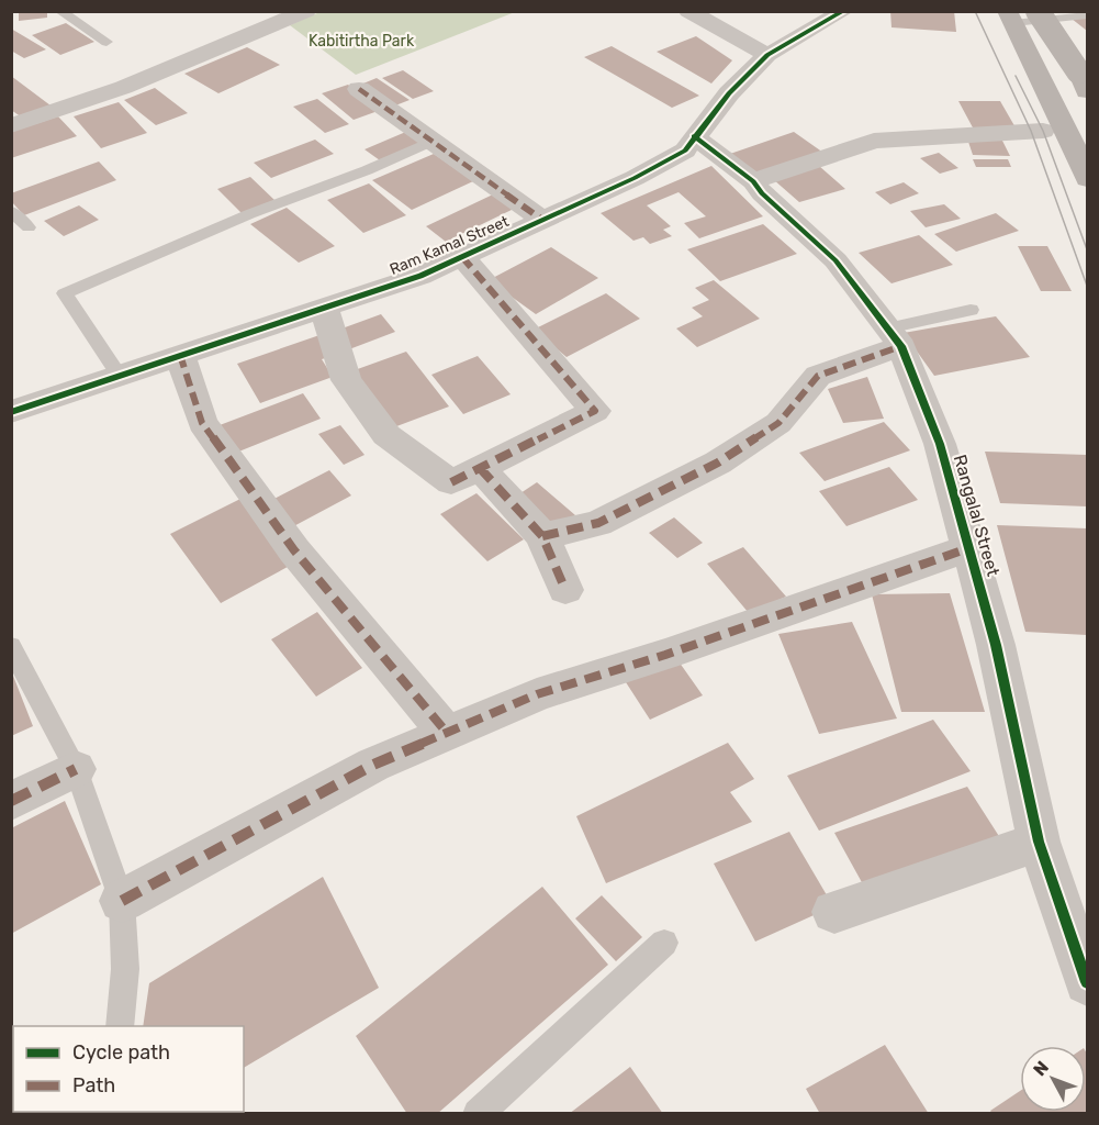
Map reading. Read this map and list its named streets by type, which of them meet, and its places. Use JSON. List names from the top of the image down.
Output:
{
  "streets": {
    "street": ["Ram Kamal Street", "Rangalal Street"]
  },
  "crossings": [
    ["Ram Kamal Street", "Rangalal Street"]
  ],
  "parks": ["Kabitirtha Park"],
  "legend": ["Cycle path", "Path"],
  "north": "top left"
}
